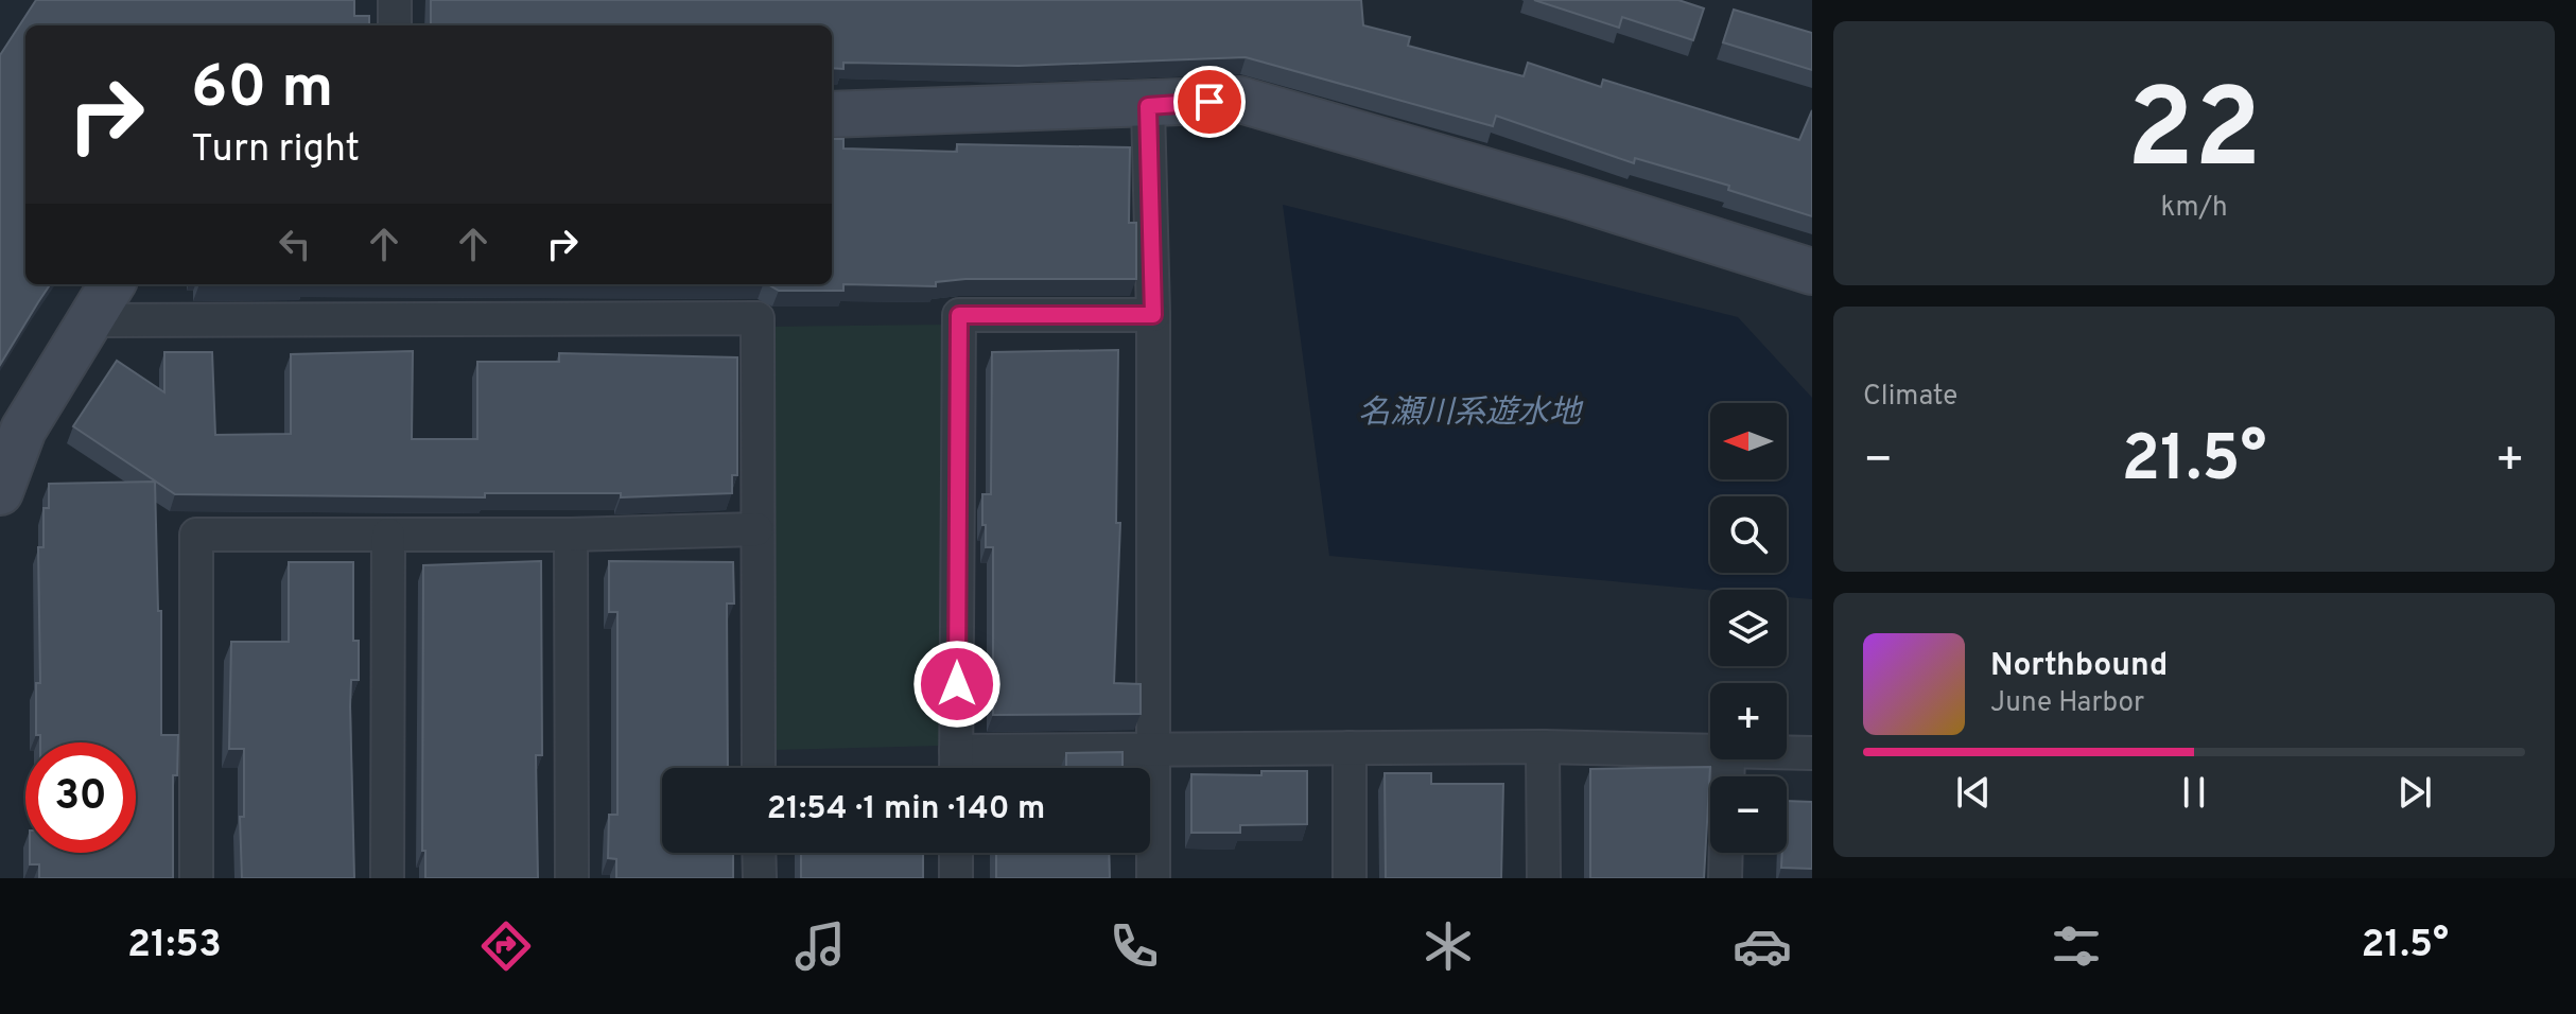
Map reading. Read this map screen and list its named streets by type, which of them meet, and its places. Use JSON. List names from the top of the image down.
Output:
{
  "water": ["名瀬川系遊水地"],
  "north": "left",
  "page": {
    "tile": [
      ["22", "km/h"],
      "Climate"
    ],
    "turn": ["60 m", "Turn right"],
    "map_buttons": ["+", "−"],
    "heat": ["−", "21.5°", "+"],
    "song": ["Northbound", "June Harbor"],
    "limit": "30",
    "trip": "21:54 · 1 min · 140 m",
    "tabs": ["21:53", "21.5°"]
  }
}
